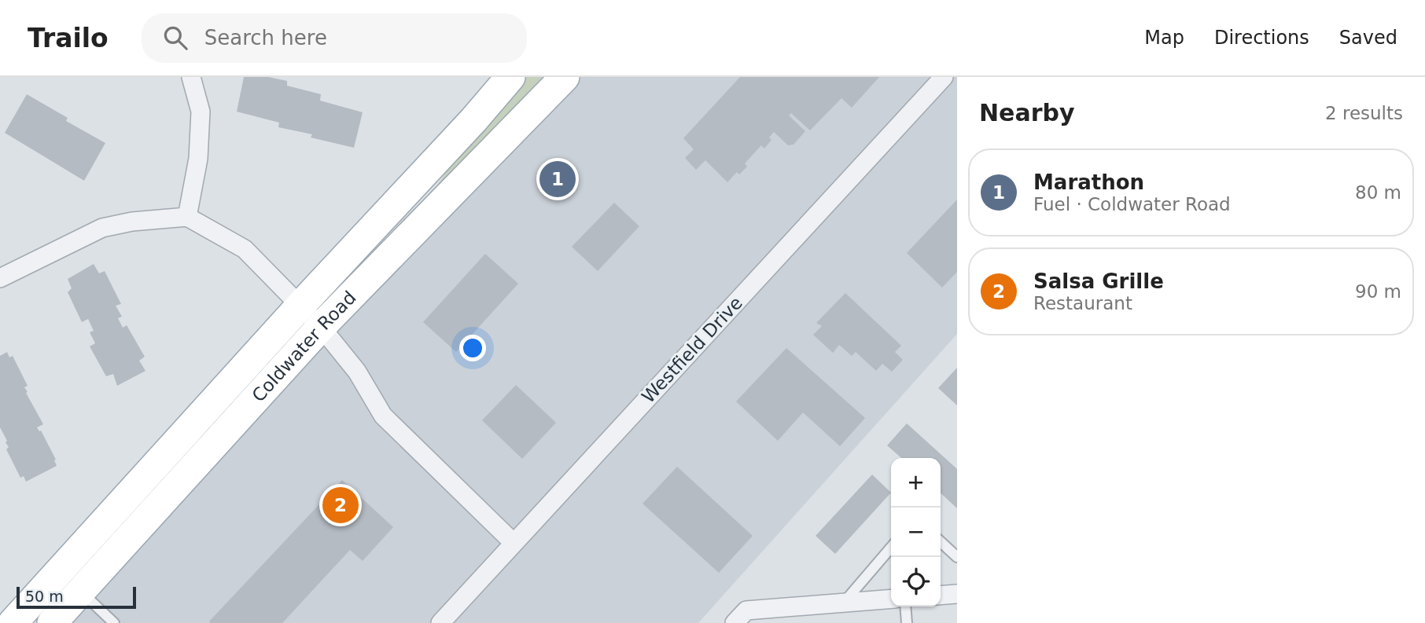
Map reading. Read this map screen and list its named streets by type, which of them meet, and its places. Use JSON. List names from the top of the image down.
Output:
{
  "streets": {
    "main road": ["Coldwater Road"],
    "street": ["Westfield Drive"]
  },
  "scale_bar": "50 m",
  "page": {
    "header": "Trailo",
    "search": "Search here",
    "nav": ["Map", "Directions", "Saved"],
    "heading": ["Nearby", "2 results"],
    "list": [
      {
        "mark": "1",
        "name": "Marathon",
        "note": "Fuel · Coldwater Road",
        "value": "80 m"
      },
      {
        "mark": "2",
        "name": "Salsa Grille",
        "note": "Restaurant",
        "value": "90 m"
      }
    ],
    "pins": ["1", "2"],
    "map_buttons": ["+", "−"],
    "scale": "50 m"
  }
}
